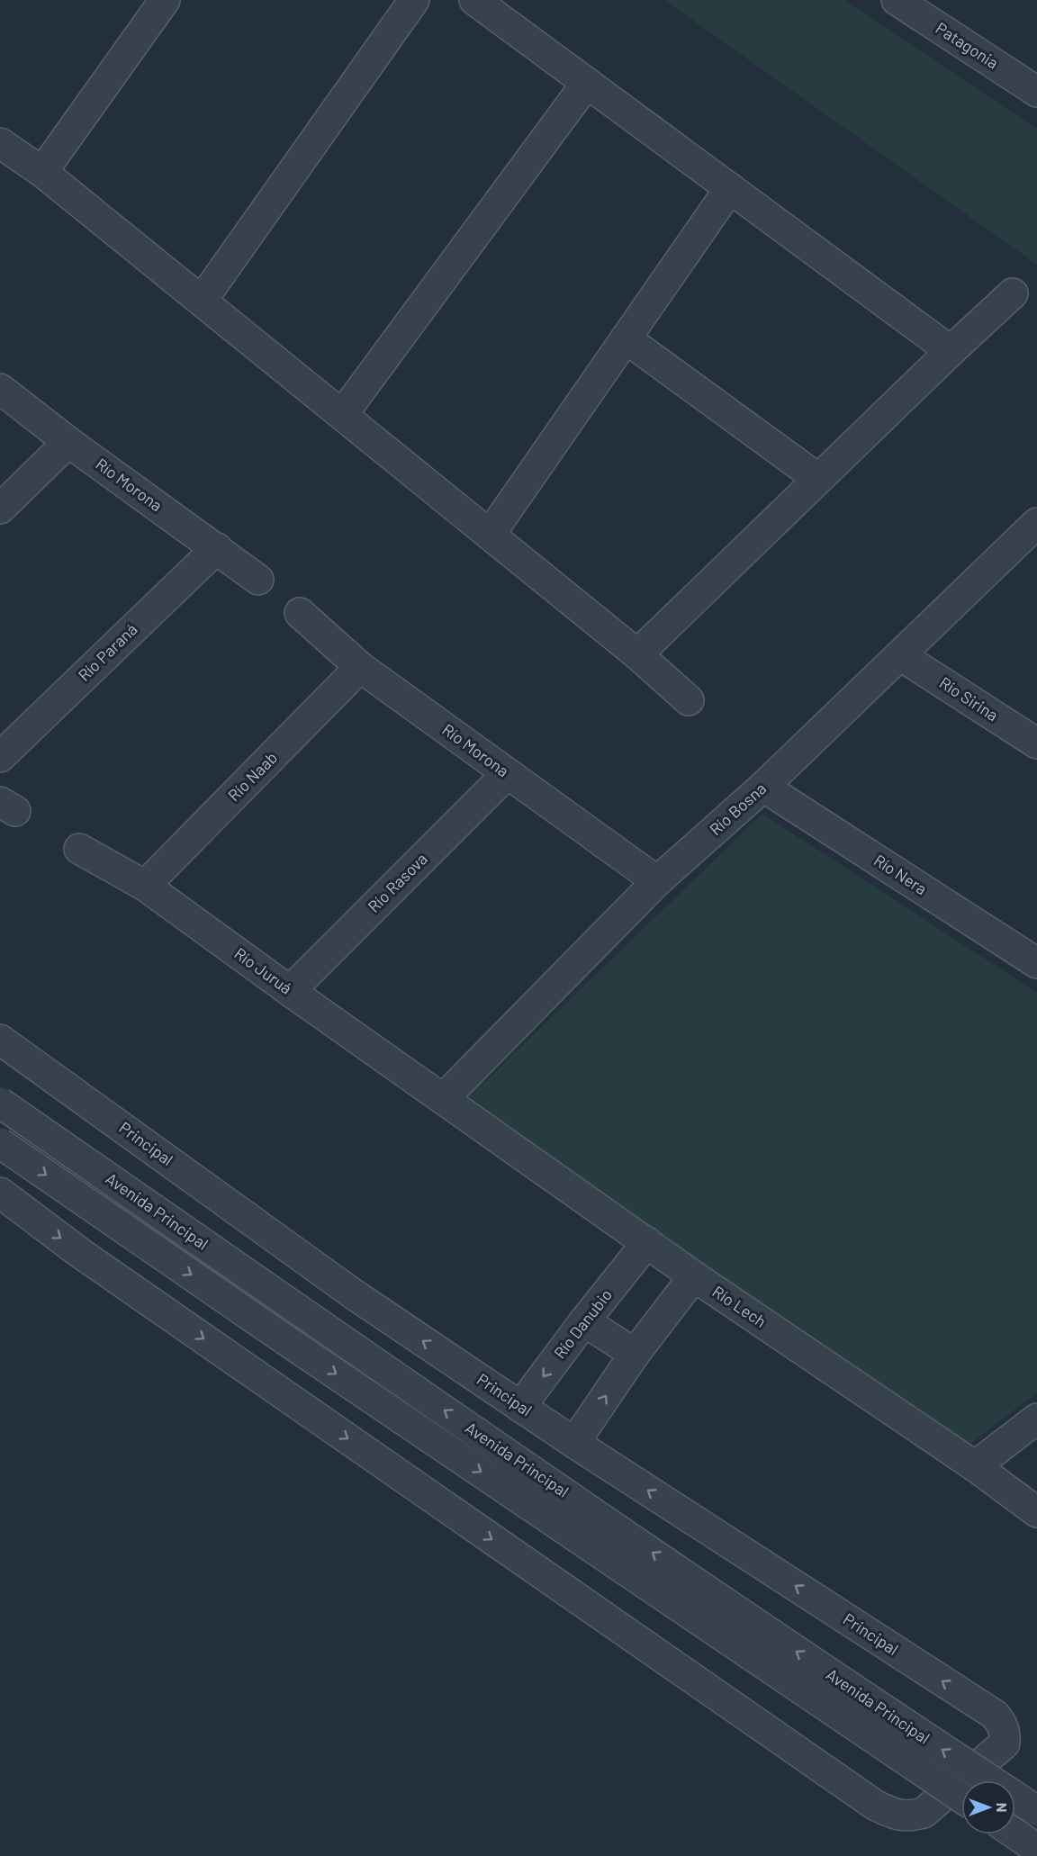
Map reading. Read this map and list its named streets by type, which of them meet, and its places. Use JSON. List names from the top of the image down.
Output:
{
  "streets": {
    "street": [
      "Patagonia",
      "Río Morona",
      "Río Paraná",
      "Río Sirina",
      "Río Naab",
      "Río Bosna",
      "Río Nera",
      "Río Rasova",
      "Río Juruá",
      "Principal",
      "Avenida Principal",
      "Río Lech",
      "Río Danubio"
    ]
  },
  "crossings": [
    ["Río Morona", "Río Paraná"],
    ["Río Morona", "Río Naab"],
    ["Río Morona", "Río Bosna"],
    ["Río Morona", "Río Rasova"],
    ["Río Sirina", "Río Bosna"],
    ["Río Naab", "Río Juruá"],
    ["Río Bosna", "Río Nera"],
    ["Río Bosna", "Río Juruá"],
    ["Río Bosna", "Río Lech"],
    ["Río Rasova", "Río Juruá"],
    ["Río Juruá", "Río Lech"],
    ["Principal", "Río Danubio"],
    ["Río Lech", "Río Danubio"]
  ],
  "north": "right"
}
